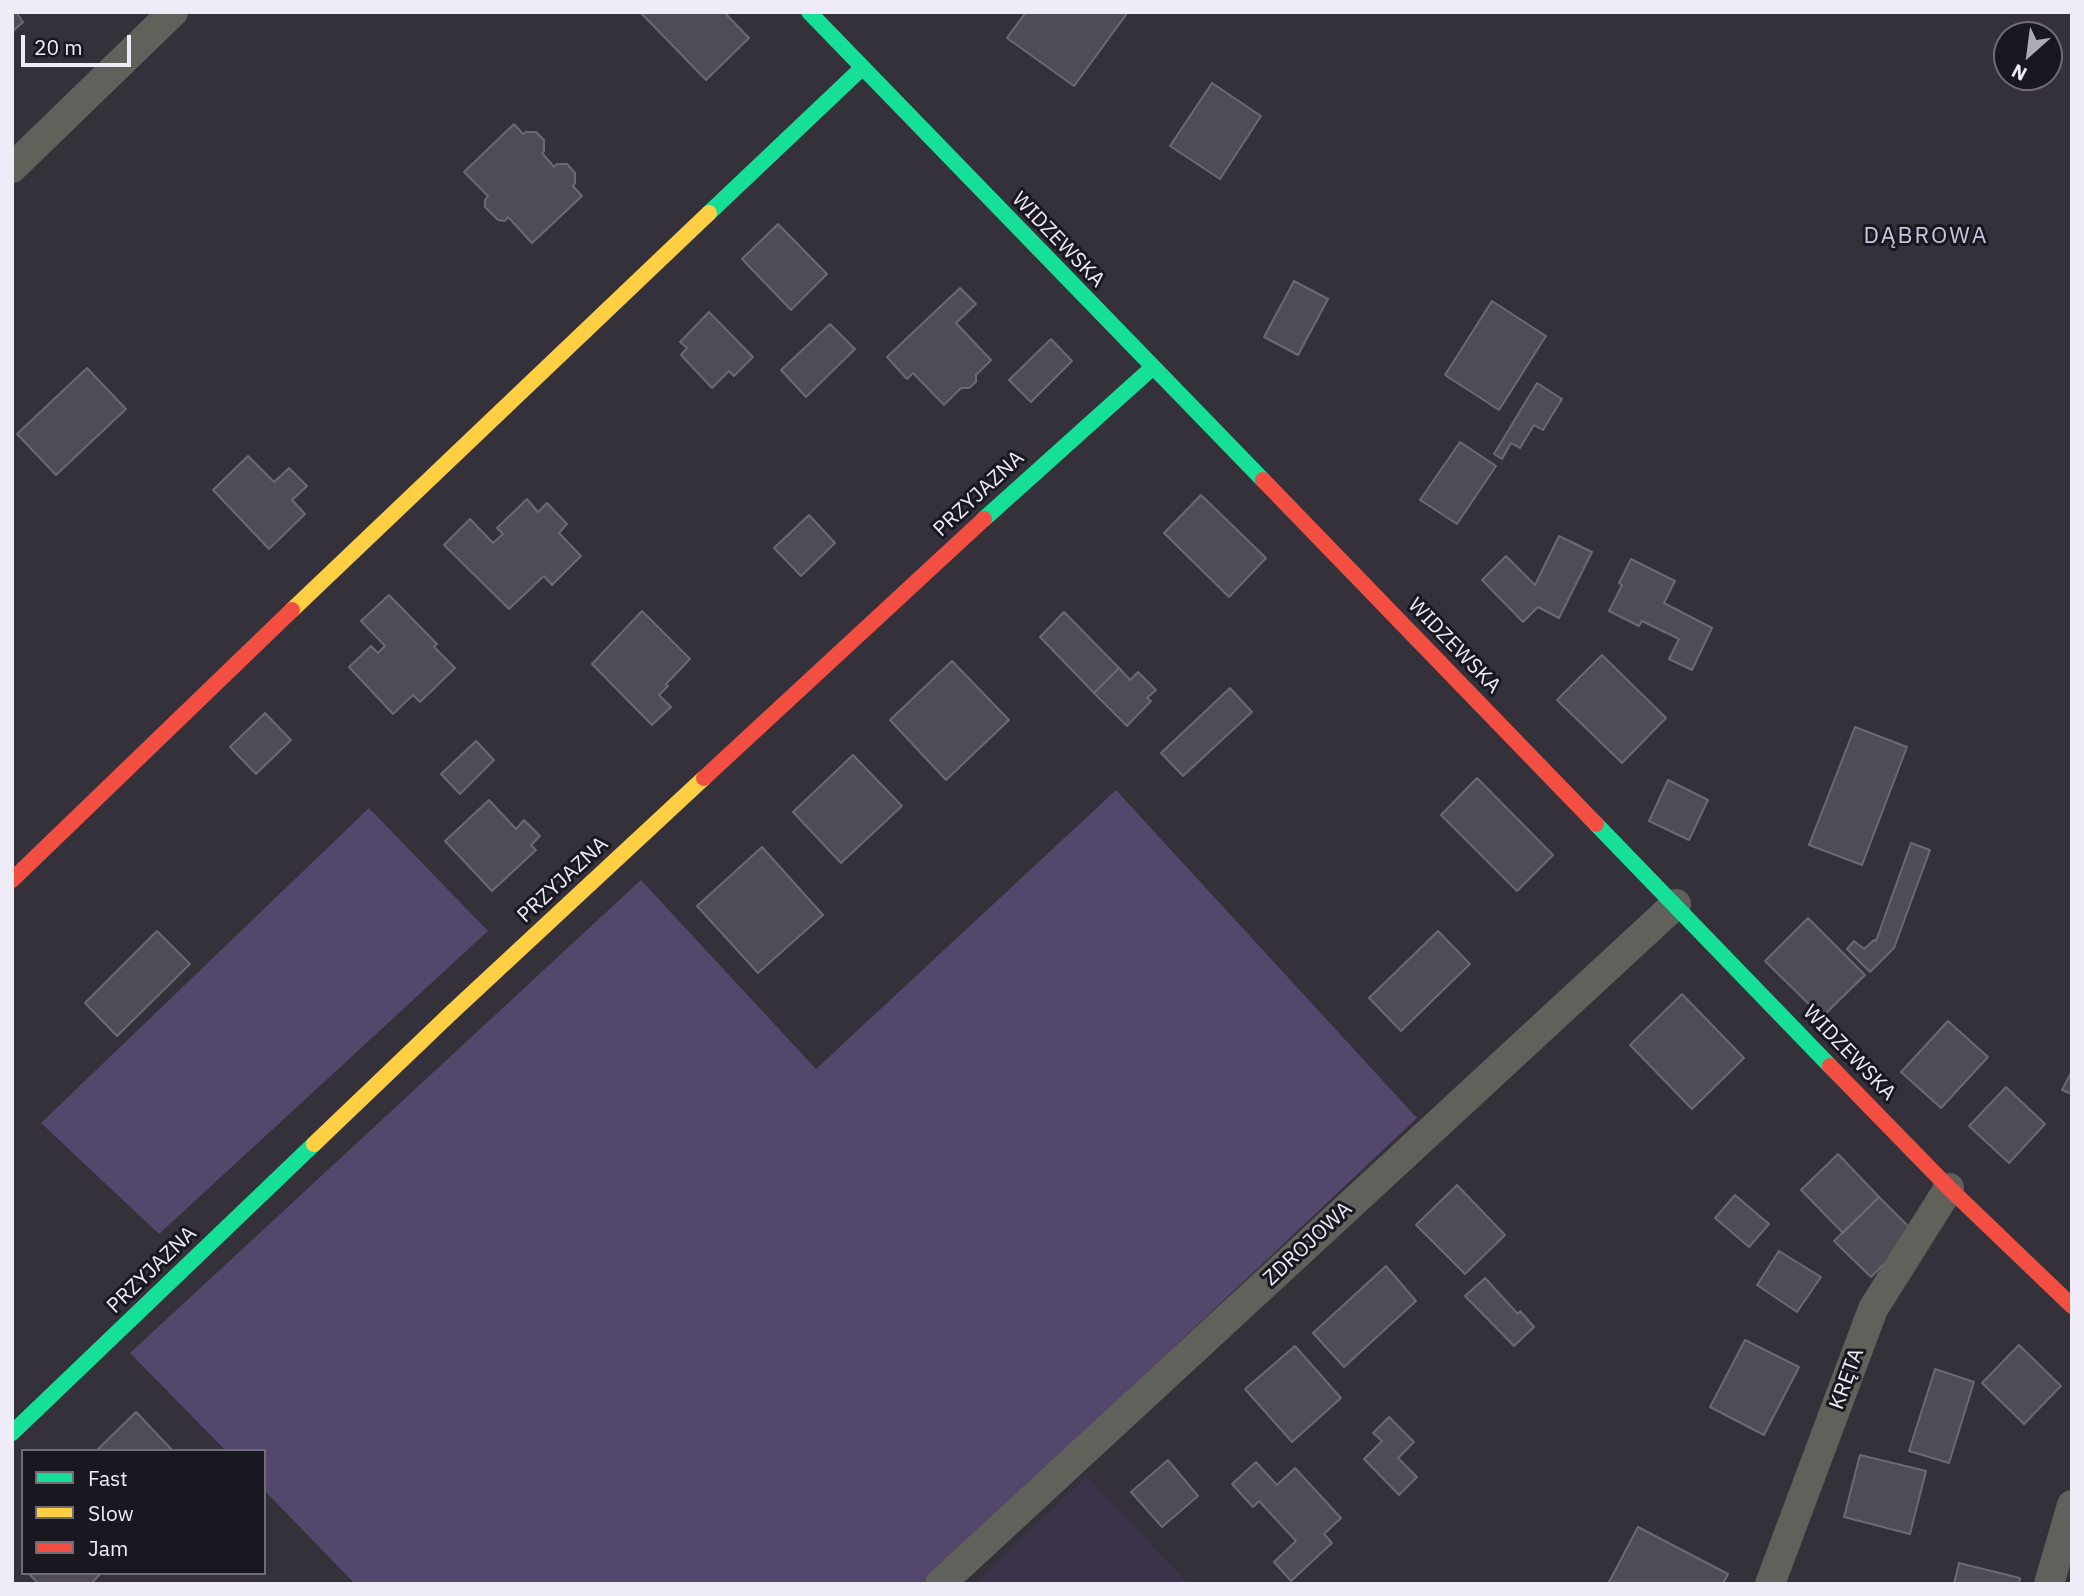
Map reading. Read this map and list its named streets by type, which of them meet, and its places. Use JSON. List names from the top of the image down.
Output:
{
  "streets": {
    "street": [
      "WIDZEWSKA",
      "PRZYJAZNA",
      "ZDROJOWA",
      "KRĘTA"
    ]
  },
  "crossings": [
    ["WIDZEWSKA", "PRZYJAZNA"],
    ["WIDZEWSKA", "ZDROJOWA"],
    ["WIDZEWSKA", "KRĘTA"]
  ],
  "districts": ["DĄBROWA"],
  "legend": ["Fast", "Slow", "Jam"],
  "scale_bar": "20 m",
  "north": "bottom left"
}
